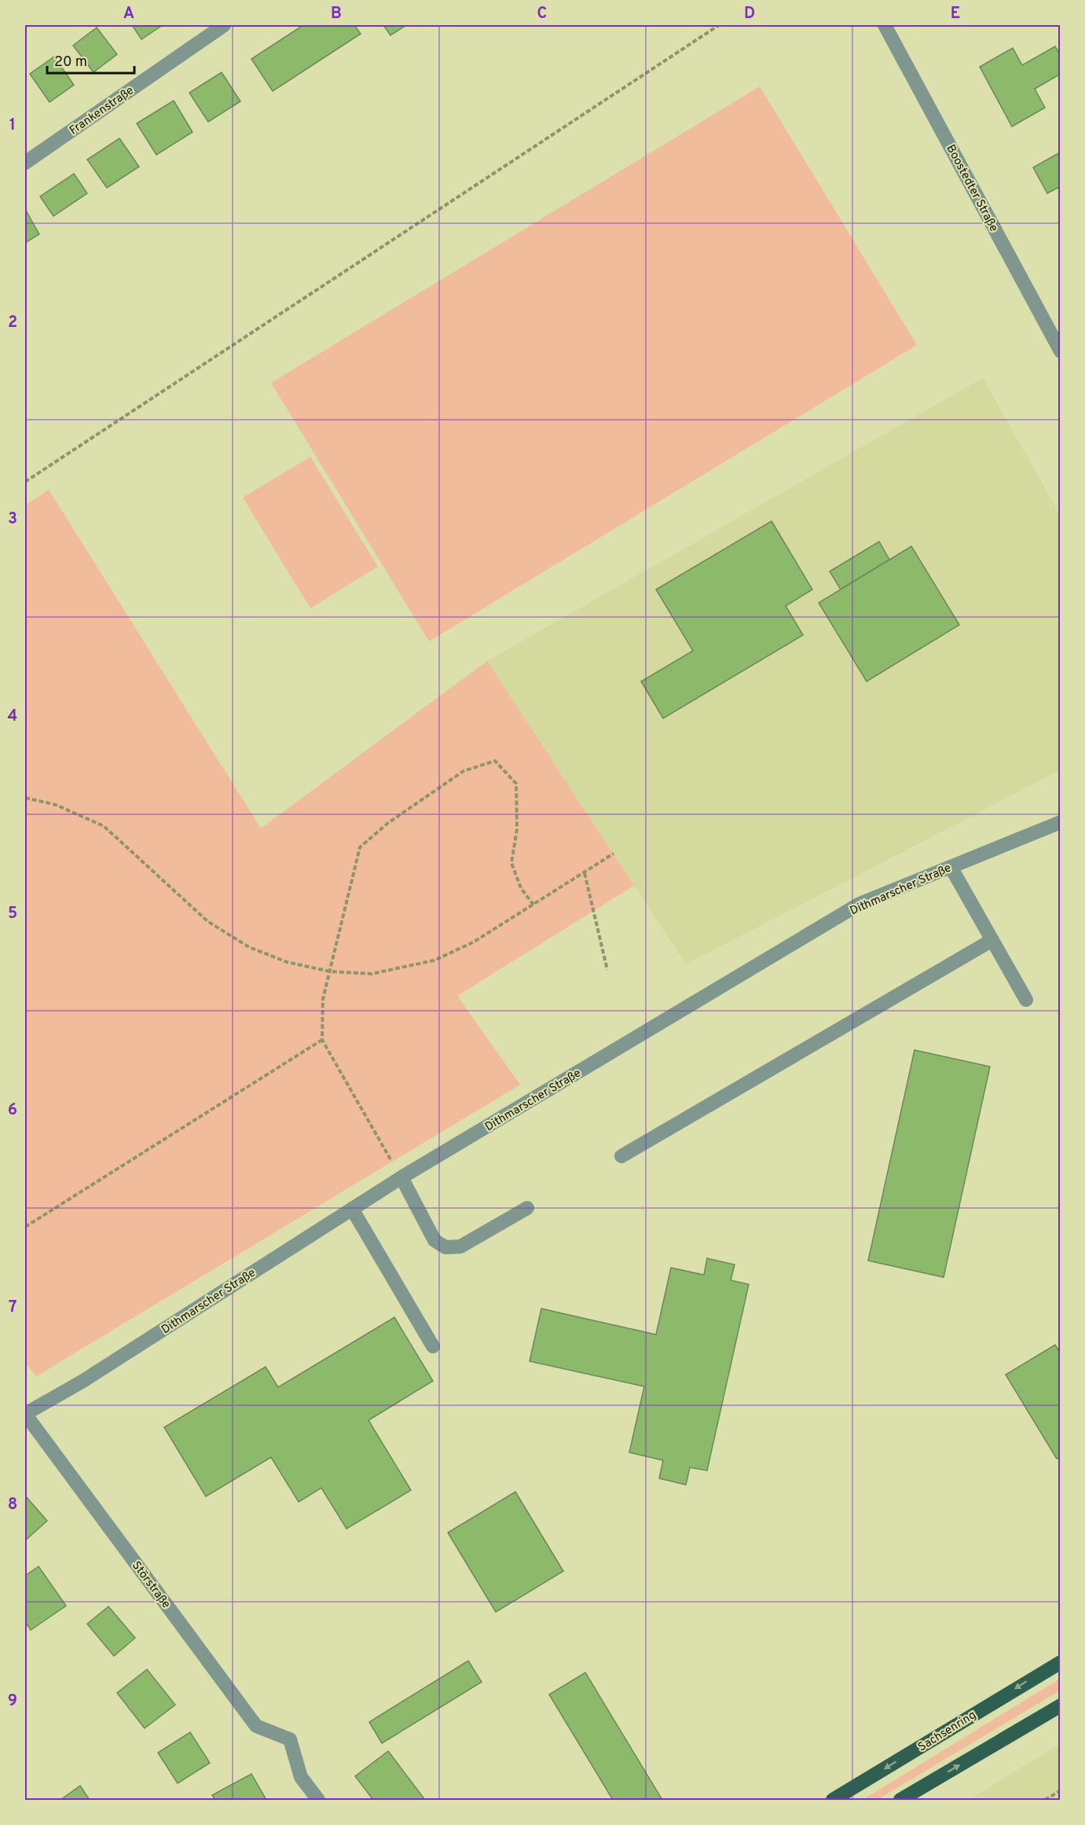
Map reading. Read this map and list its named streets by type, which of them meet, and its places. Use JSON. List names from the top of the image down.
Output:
{
  "streets": {
    "main road": ["Sachsenring"],
    "street": [
      "Frankenstraße",
      "Boostedter Straße",
      "Dithmarscher Straße",
      "Störstraße"
    ]
  },
  "crossings": [
    ["Dithmarscher Straße", "Störstraße"]
  ],
  "scale_bar": "20 m",
  "grid": {
    "columns": [
      "A",
      "B",
      "C",
      "D",
      "E"
    ],
    "rows": [
      "1",
      "2",
      "3",
      "4",
      "5",
      "6",
      "7",
      "8",
      "9"
    ]
  }
}
